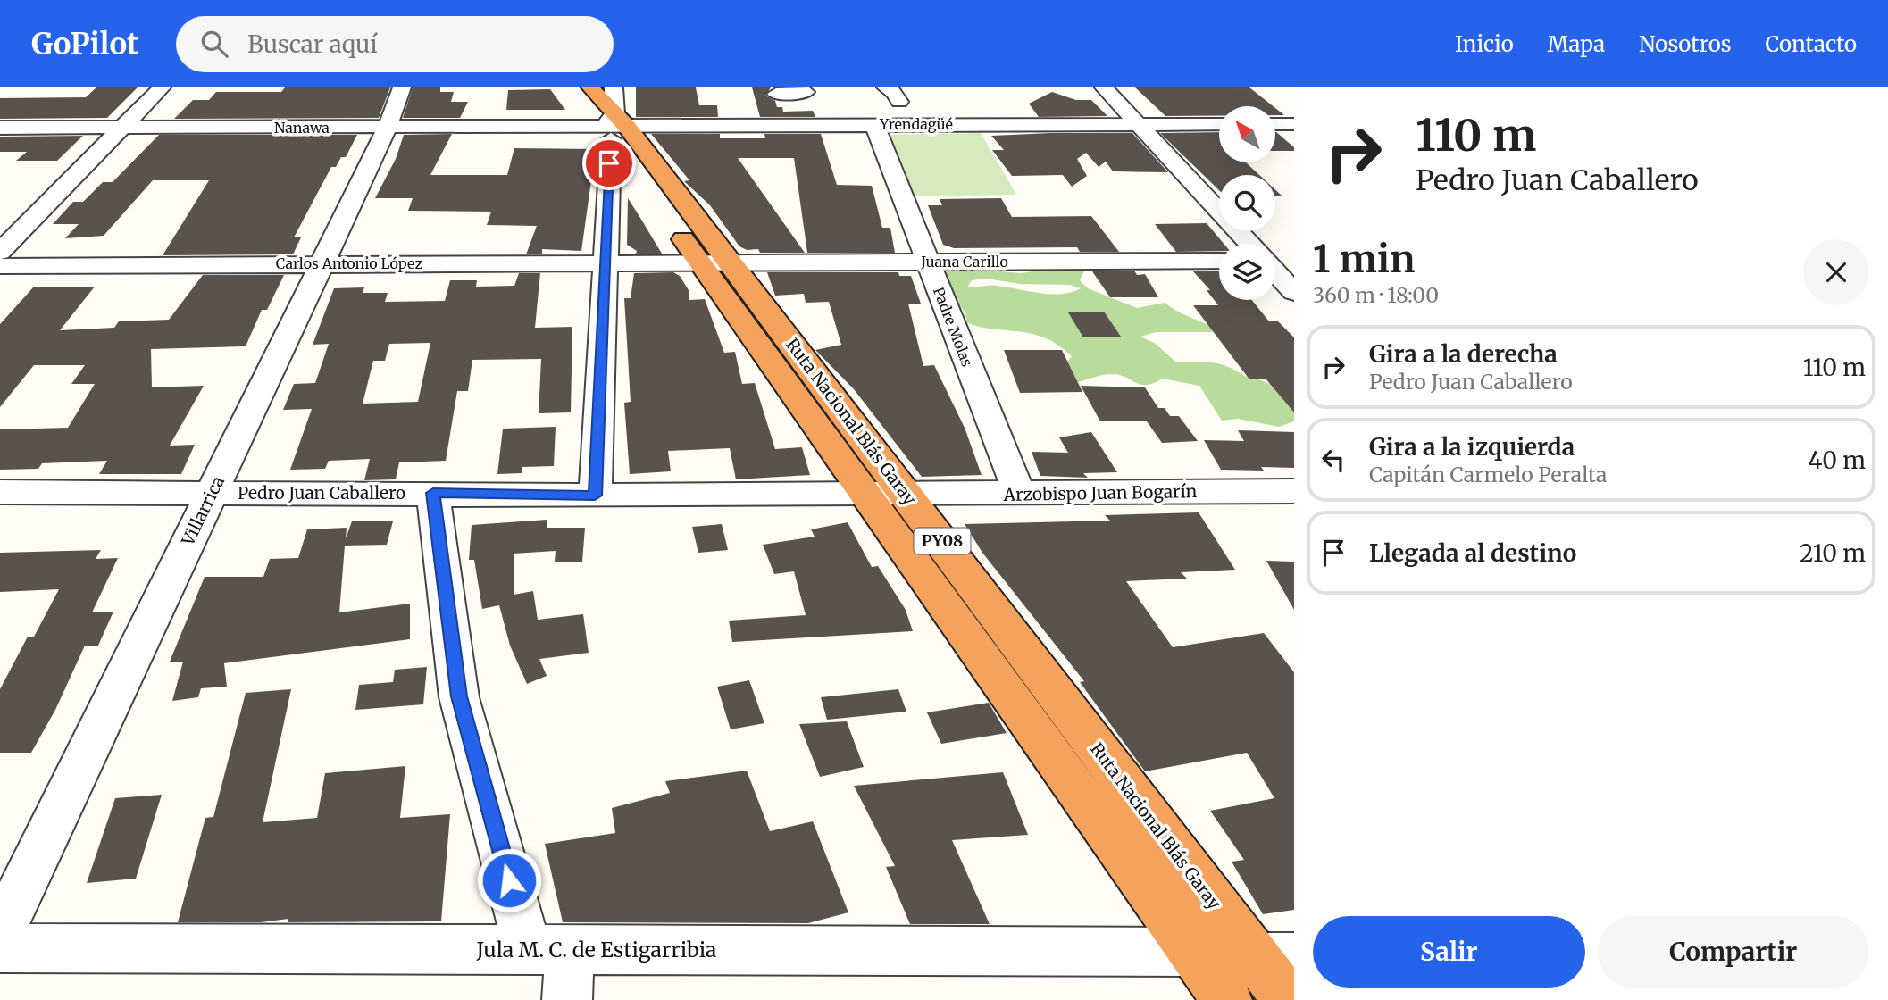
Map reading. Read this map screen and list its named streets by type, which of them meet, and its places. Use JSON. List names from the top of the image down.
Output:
{
  "streets": {
    "highway": ["Ruta Nacional Blás Garay", "PY08"],
    "street": [
      "Yrendagüé",
      "Nanawa",
      "Juana Carillo",
      "Carlos Antonio López",
      "Padre Molas",
      "Pedro Juan Caballero",
      "Arzobispo Juan Bogarín",
      "Villarrica",
      "Jula M. C. de Estigarribia"
    ]
  },
  "crossings": [
    ["Yrendagüé", "Nanawa"],
    ["Yrendagüé", "Padre Molas"],
    ["Yrendagüé", "Ruta Nacional Blás Garay"],
    ["Nanawa", "Ruta Nacional Blás Garay"],
    ["Nanawa", "Villarrica"],
    ["Juana Carillo", "Carlos Antonio López"],
    ["Juana Carillo", "Padre Molas"],
    ["Juana Carillo", "Ruta Nacional Blás Garay"],
    ["Carlos Antonio López", "Ruta Nacional Blás Garay"],
    ["Carlos Antonio López", "Villarrica"],
    ["Padre Molas", "Arzobispo Juan Bogarín"],
    ["Ruta Nacional Blás Garay", "Pedro Juan Caballero"],
    ["Ruta Nacional Blás Garay", "Arzobispo Juan Bogarín"],
    ["Ruta Nacional Blás Garay", "Jula M. C. de Estigarribia"],
    ["Pedro Juan Caballero", "Arzobispo Juan Bogarín"],
    ["Pedro Juan Caballero", "Villarrica"]
  ],
  "north": "top left",
  "page": {
    "header": "GoPilot",
    "search": "Buscar aquí",
    "nav": [
      "Inicio",
      "Mapa",
      "Nosotros",
      "Contacto"
    ],
    "turn": ["110 m", "Pedro Juan Caballero"],
    "heading": ["1 min", "360 m · 18:00"],
    "list": [
      {
        "name": "Gira a la derecha",
        "note": "Pedro Juan Caballero",
        "value": "110 m"
      },
      {
        "name": "Gira a la izquierda",
        "note": "Capitán Carmelo Peralta",
        "value": "40 m"
      },
      {
        "name": "Llegada al destino",
        "value": "210 m"
      }
    ],
    "buttons": ["Salir", "Compartir"]
  }
}
